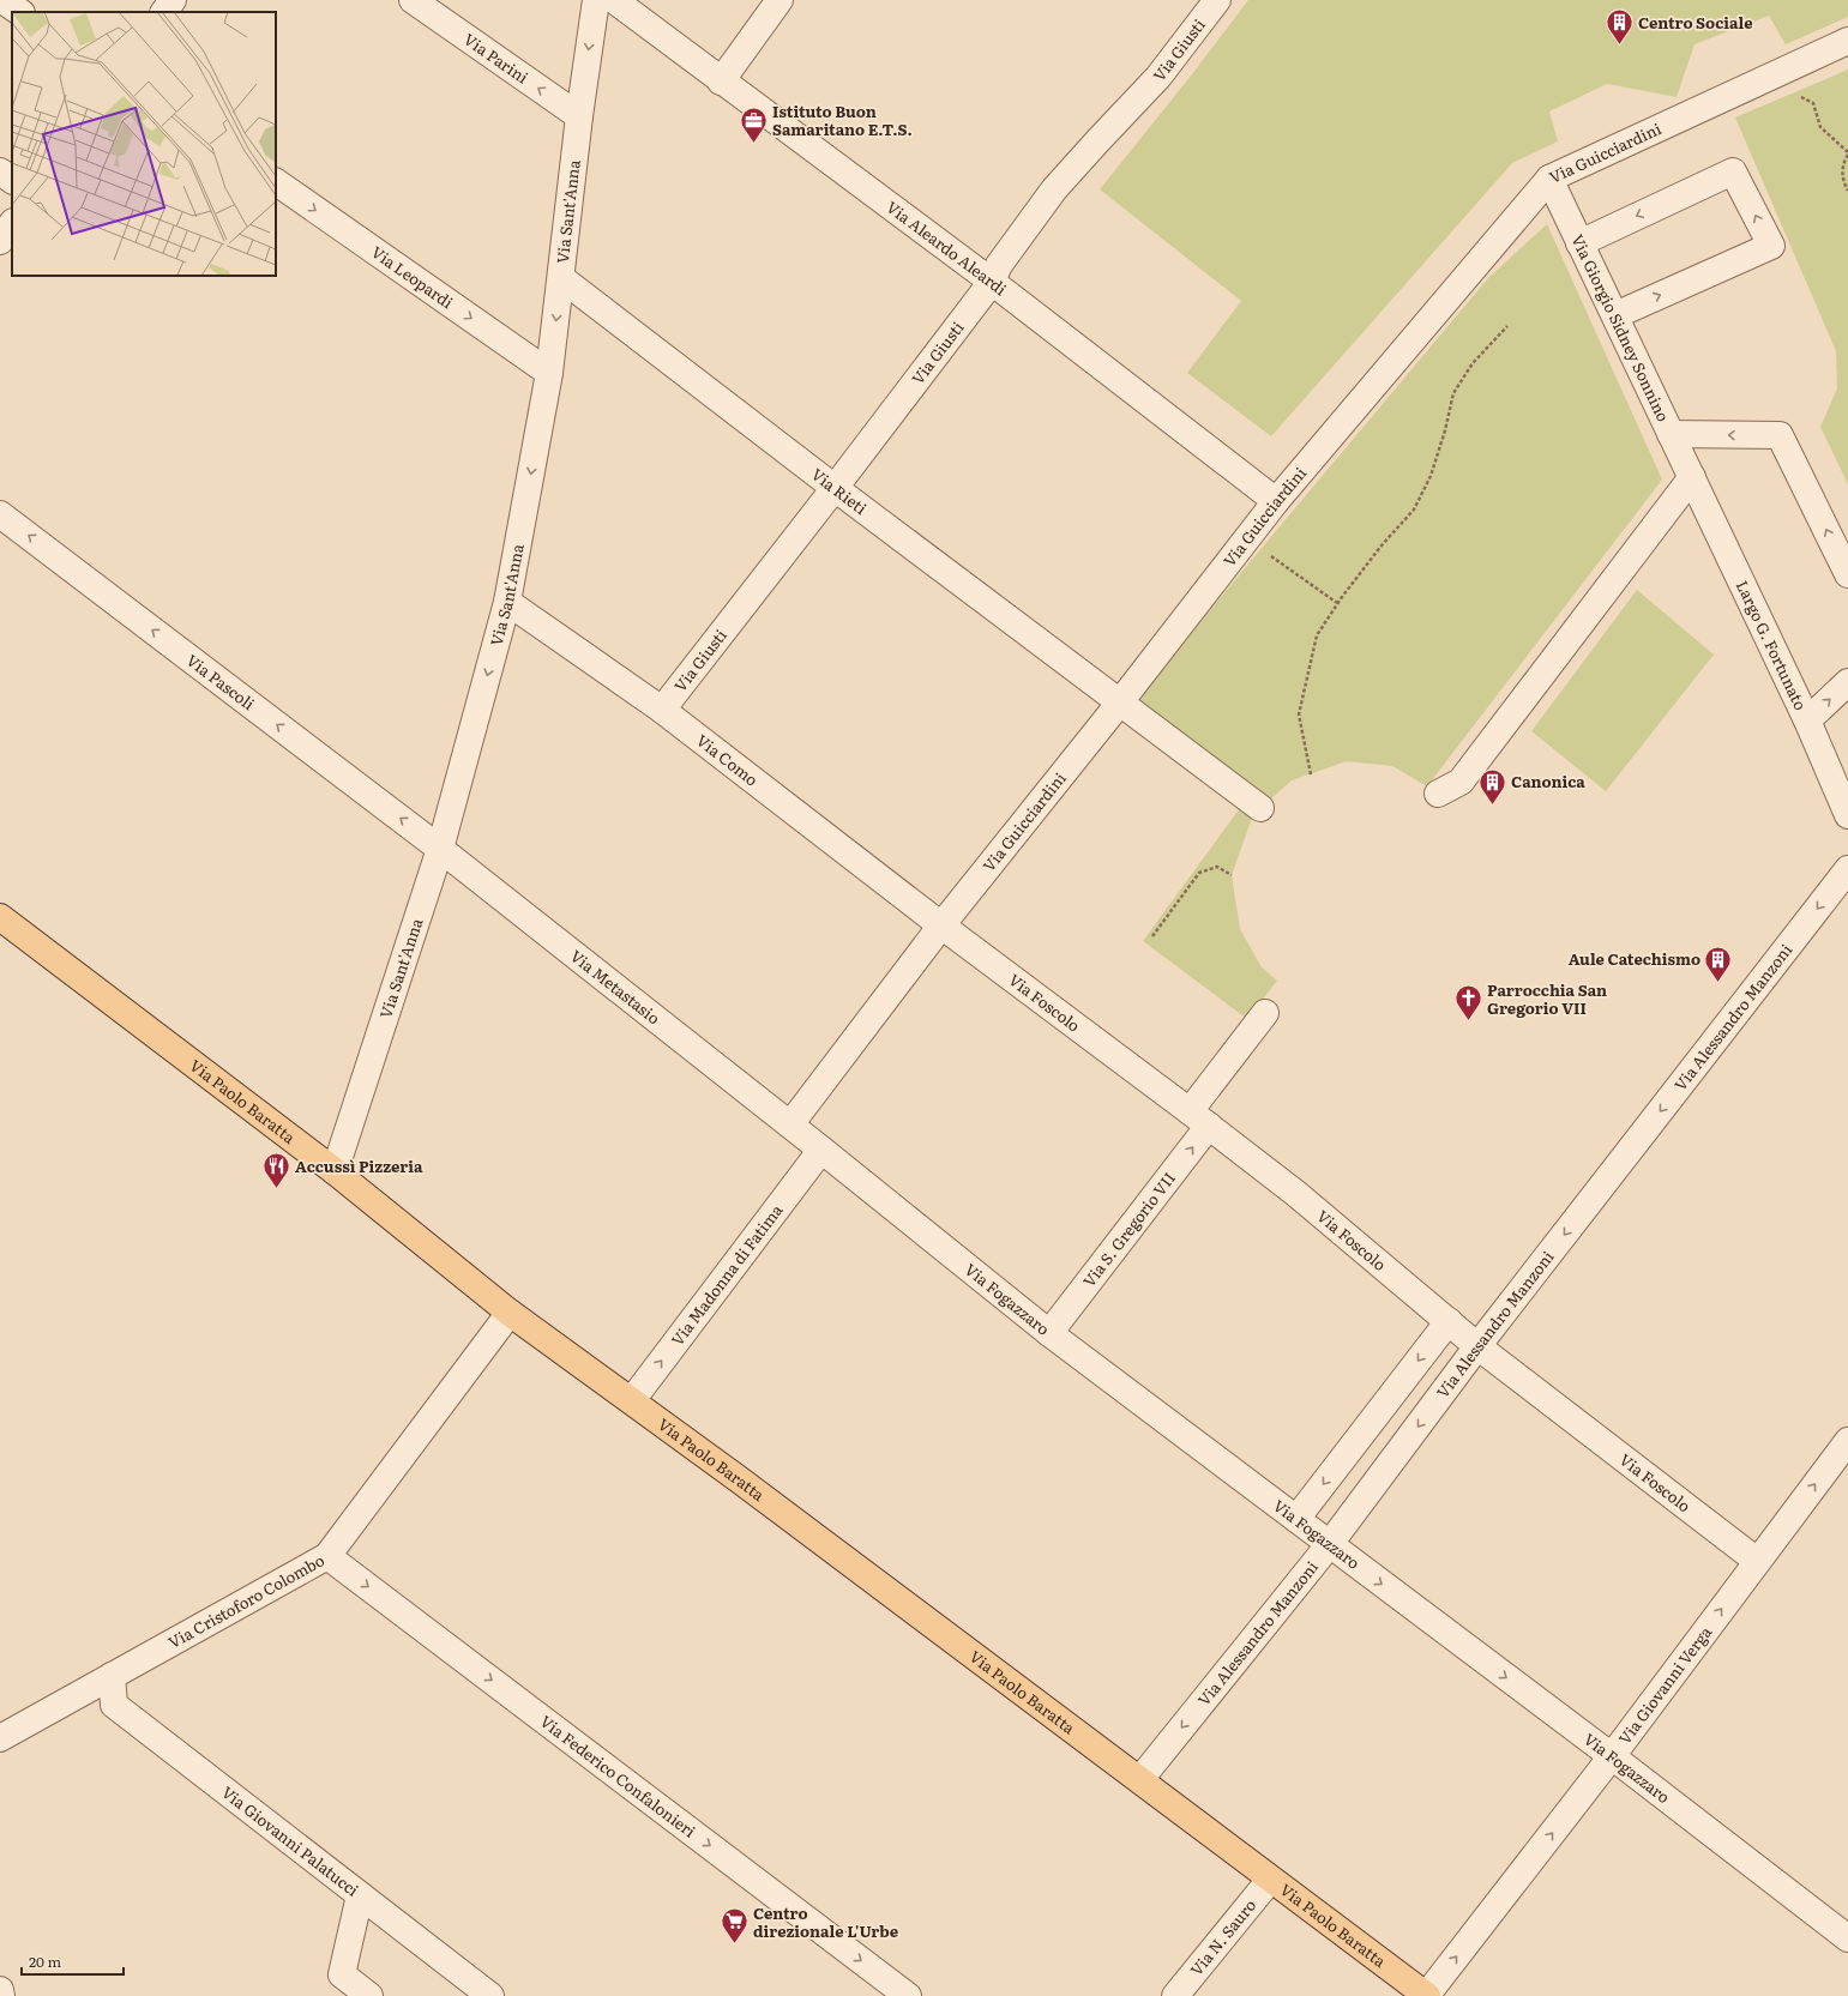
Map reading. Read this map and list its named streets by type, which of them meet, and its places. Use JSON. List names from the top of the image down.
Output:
{
  "streets": {
    "main road": ["Via Paolo Baratta"],
    "street": [
      "Via Giusti",
      "Via Parini",
      "Via Guicciardini",
      "Via Sant'Anna",
      "Via Aleardo Aleardi",
      "Via Leopardi",
      "Via Giorgio Sidney Sonnino",
      "Via Rieti",
      "Largo G. Fortunato",
      "Via Pascoli",
      "Via Como",
      "Via Metastasio",
      "Via Foscolo",
      "Via Alessandro Manzoni",
      "Via S. Gregorio VII",
      "Via Madonna di Fatima",
      "Via Fogazzaro",
      "Via Cristoforo Colombo",
      "Via Giovanni Verga",
      "Via Federico Confalonieri",
      "Via Giovanni Palatucci",
      "Via N. Sauro"
    ]
  },
  "crossings": [
    ["Via Giusti", "Via Aleardo Aleardi"],
    ["Via Giusti", "Via Rieti"],
    ["Via Giusti", "Via Como"],
    ["Via Parini", "Via Sant'Anna"],
    ["Via Guicciardini", "Via Aleardo Aleardi"],
    ["Via Guicciardini", "Via Giorgio Sidney Sonnino"],
    ["Via Guicciardini", "Via Rieti"],
    ["Via Guicciardini", "Via Como"],
    ["Via Guicciardini", "Via Metastasio"],
    ["Via Guicciardini", "Via Foscolo"],
    ["Via Guicciardini", "Via Fogazzaro"],
    ["Via Sant'Anna", "Via Leopardi"],
    ["Via Sant'Anna", "Via Rieti"],
    ["Via Sant'Anna", "Via Pascoli"],
    ["Via Sant'Anna", "Via Como"],
    ["Via Sant'Anna", "Via Metastasio"],
    ["Via Sant'Anna", "Via Paolo Baratta"],
    ["Via Giorgio Sidney Sonnino", "Largo G. Fortunato"],
    ["Via Pascoli", "Via Metastasio"],
    ["Via Como", "Via Foscolo"],
    ["Via Metastasio", "Via Fogazzaro"],
    ["Via Foscolo", "Via Alessandro Manzoni"],
    ["Via Foscolo", "Via S. Gregorio VII"],
    ["Via Foscolo", "Via Giovanni Verga"],
    ["Via Alessandro Manzoni", "Via Paolo Baratta"],
    ["Via Alessandro Manzoni", "Via Fogazzaro"],
    ["Via Paolo Baratta", "Via Madonna di Fatima"],
    ["Via Paolo Baratta", "Via Cristoforo Colombo"],
    ["Via Paolo Baratta", "Via Giovanni Verga"],
    ["Via Paolo Baratta", "Via N. Sauro"],
    ["Via S. Gregorio VII", "Via Fogazzaro"],
    ["Via Madonna di Fatima", "Via Fogazzaro"],
    ["Via Fogazzaro", "Via Giovanni Verga"],
    ["Via Cristoforo Colombo", "Via Federico Confalonieri"],
    ["Via Cristoforo Colombo", "Via Giovanni Palatucci"]
  ],
  "one_way": [
    "Via Parini",
    "Via Sant'Anna",
    "Via Leopardi",
    "Via Pascoli",
    "Via Alessandro Manzoni",
    "Via S. Gregorio VII",
    "Via Madonna di Fatima",
    "Via Giovanni Verga",
    "Via Federico Confalonieri"
  ],
  "places": {
    "building": ["Centro Sociale", "Canonica", "Aule Catechismo"],
    "office": ["Istituto Buon Samaritano E.T.S."],
    "church": ["Parrocchia San Gregorio VII"],
    "restaurant": ["Accussì Pizzeria"],
    "supermarket": ["Centro direzionale L'Urbe"]
  },
  "scale_bar": "20 m"
}
